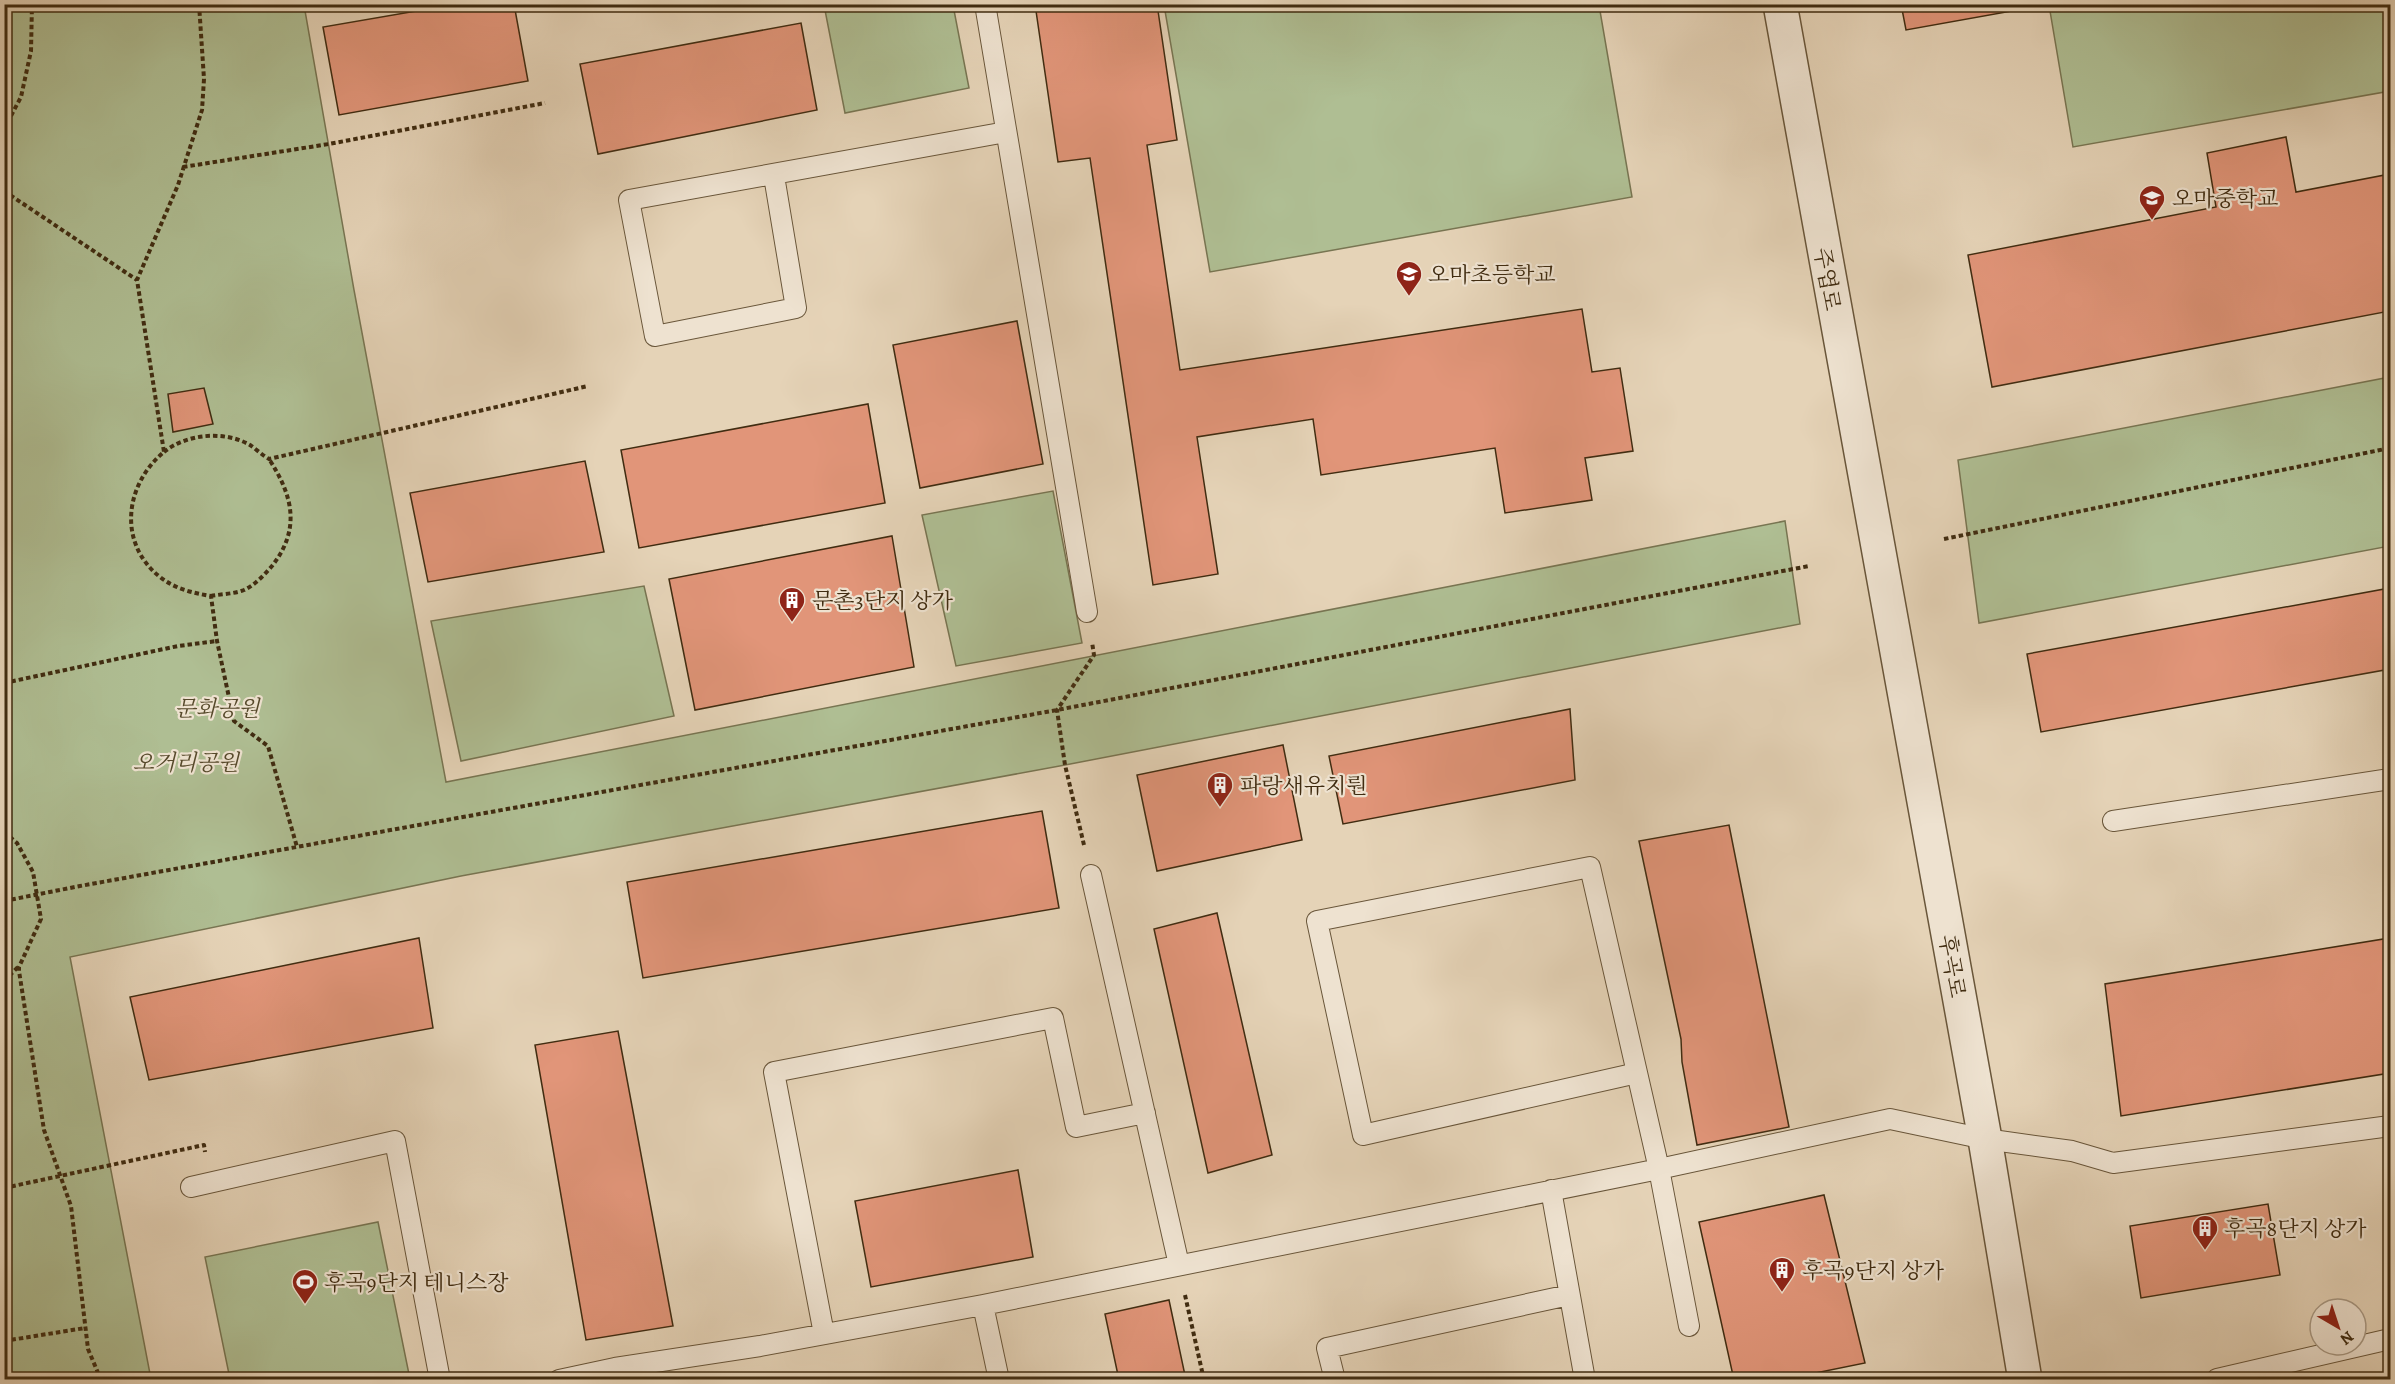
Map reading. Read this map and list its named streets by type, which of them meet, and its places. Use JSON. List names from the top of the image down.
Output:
{
  "streets": {
    "street": ["주엽로", "후곡로"]
  },
  "crossings": [
    ["주엽로", "후곡로"]
  ],
  "parks": ["문화공원", "오거리공원"],
  "places": {
    "school or university": ["오마중학교", "오마초등학교"],
    "building": [
      "문촌3단지 상가",
      "파랑새유치뤈",
      "후곡8단지 상가",
      "후곡9단지 상가"
    ],
    "sports": ["후곡9단지 테니스장"]
  },
  "north": "bottom right"
}
